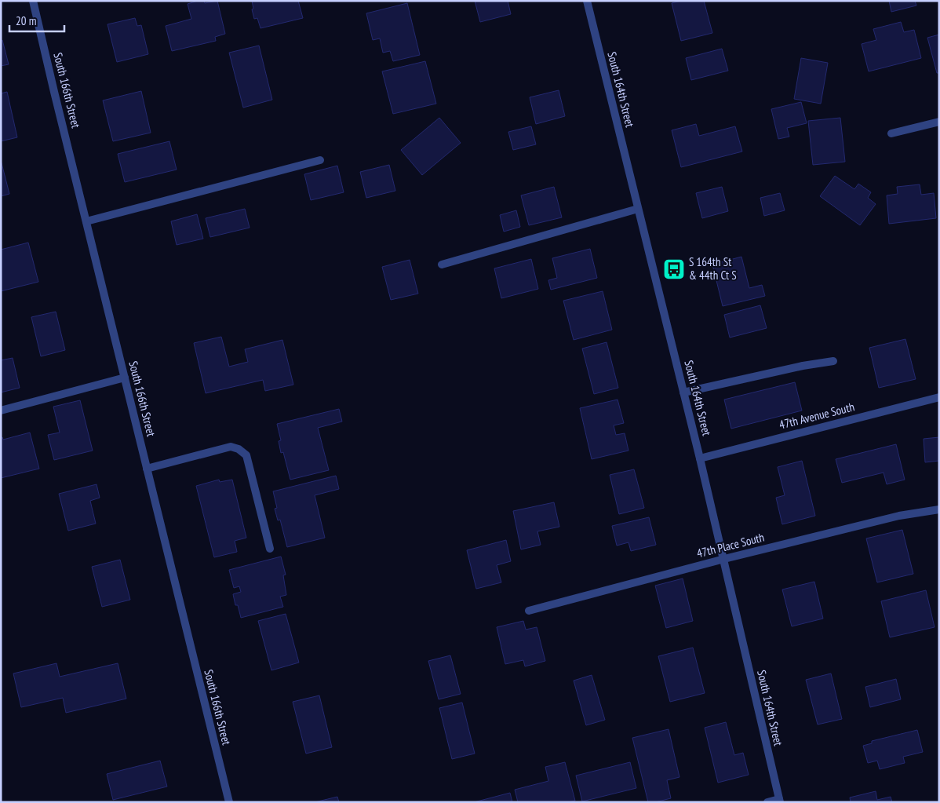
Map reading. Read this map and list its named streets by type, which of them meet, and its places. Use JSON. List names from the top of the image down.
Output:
{
  "streets": {
    "street": [
      "South 164th Street",
      "South 166th Street",
      "47th Avenue South",
      "47th Place South"
    ]
  },
  "crossings": [
    ["South 164th Street", "47th Avenue South"],
    ["South 164th Street", "47th Place South"]
  ],
  "places": {
    "bus stop": ["S 164th St & 44th Ct S"]
  },
  "scale_bar": "20 m"
}
